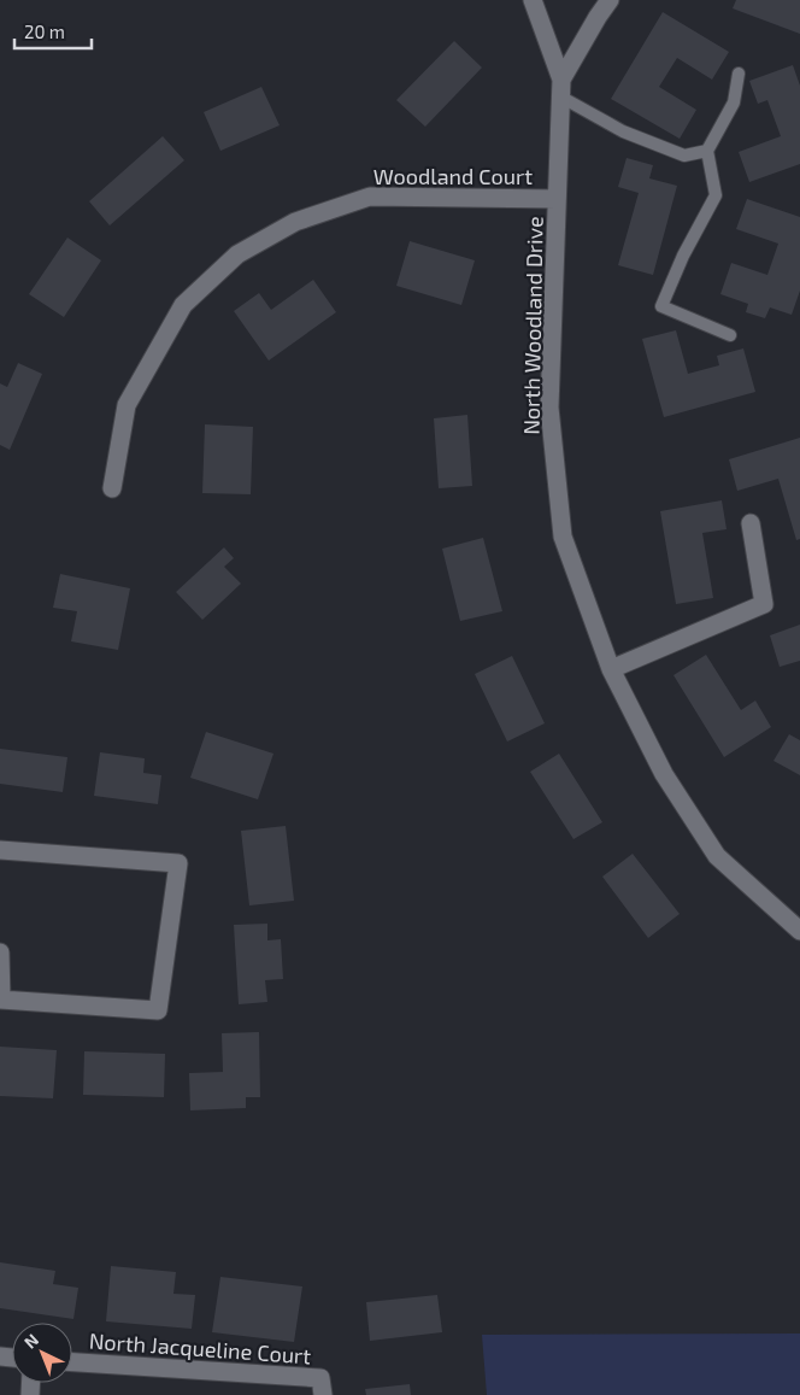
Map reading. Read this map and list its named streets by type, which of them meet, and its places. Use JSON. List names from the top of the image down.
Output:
{
  "streets": {
    "street": ["Woodland Court", "North Woodland Drive", "North Jacqueline Court"]
  },
  "crossings": [
    ["Woodland Court", "North Woodland Drive"]
  ],
  "scale_bar": "20 m",
  "north": "top left"
}
